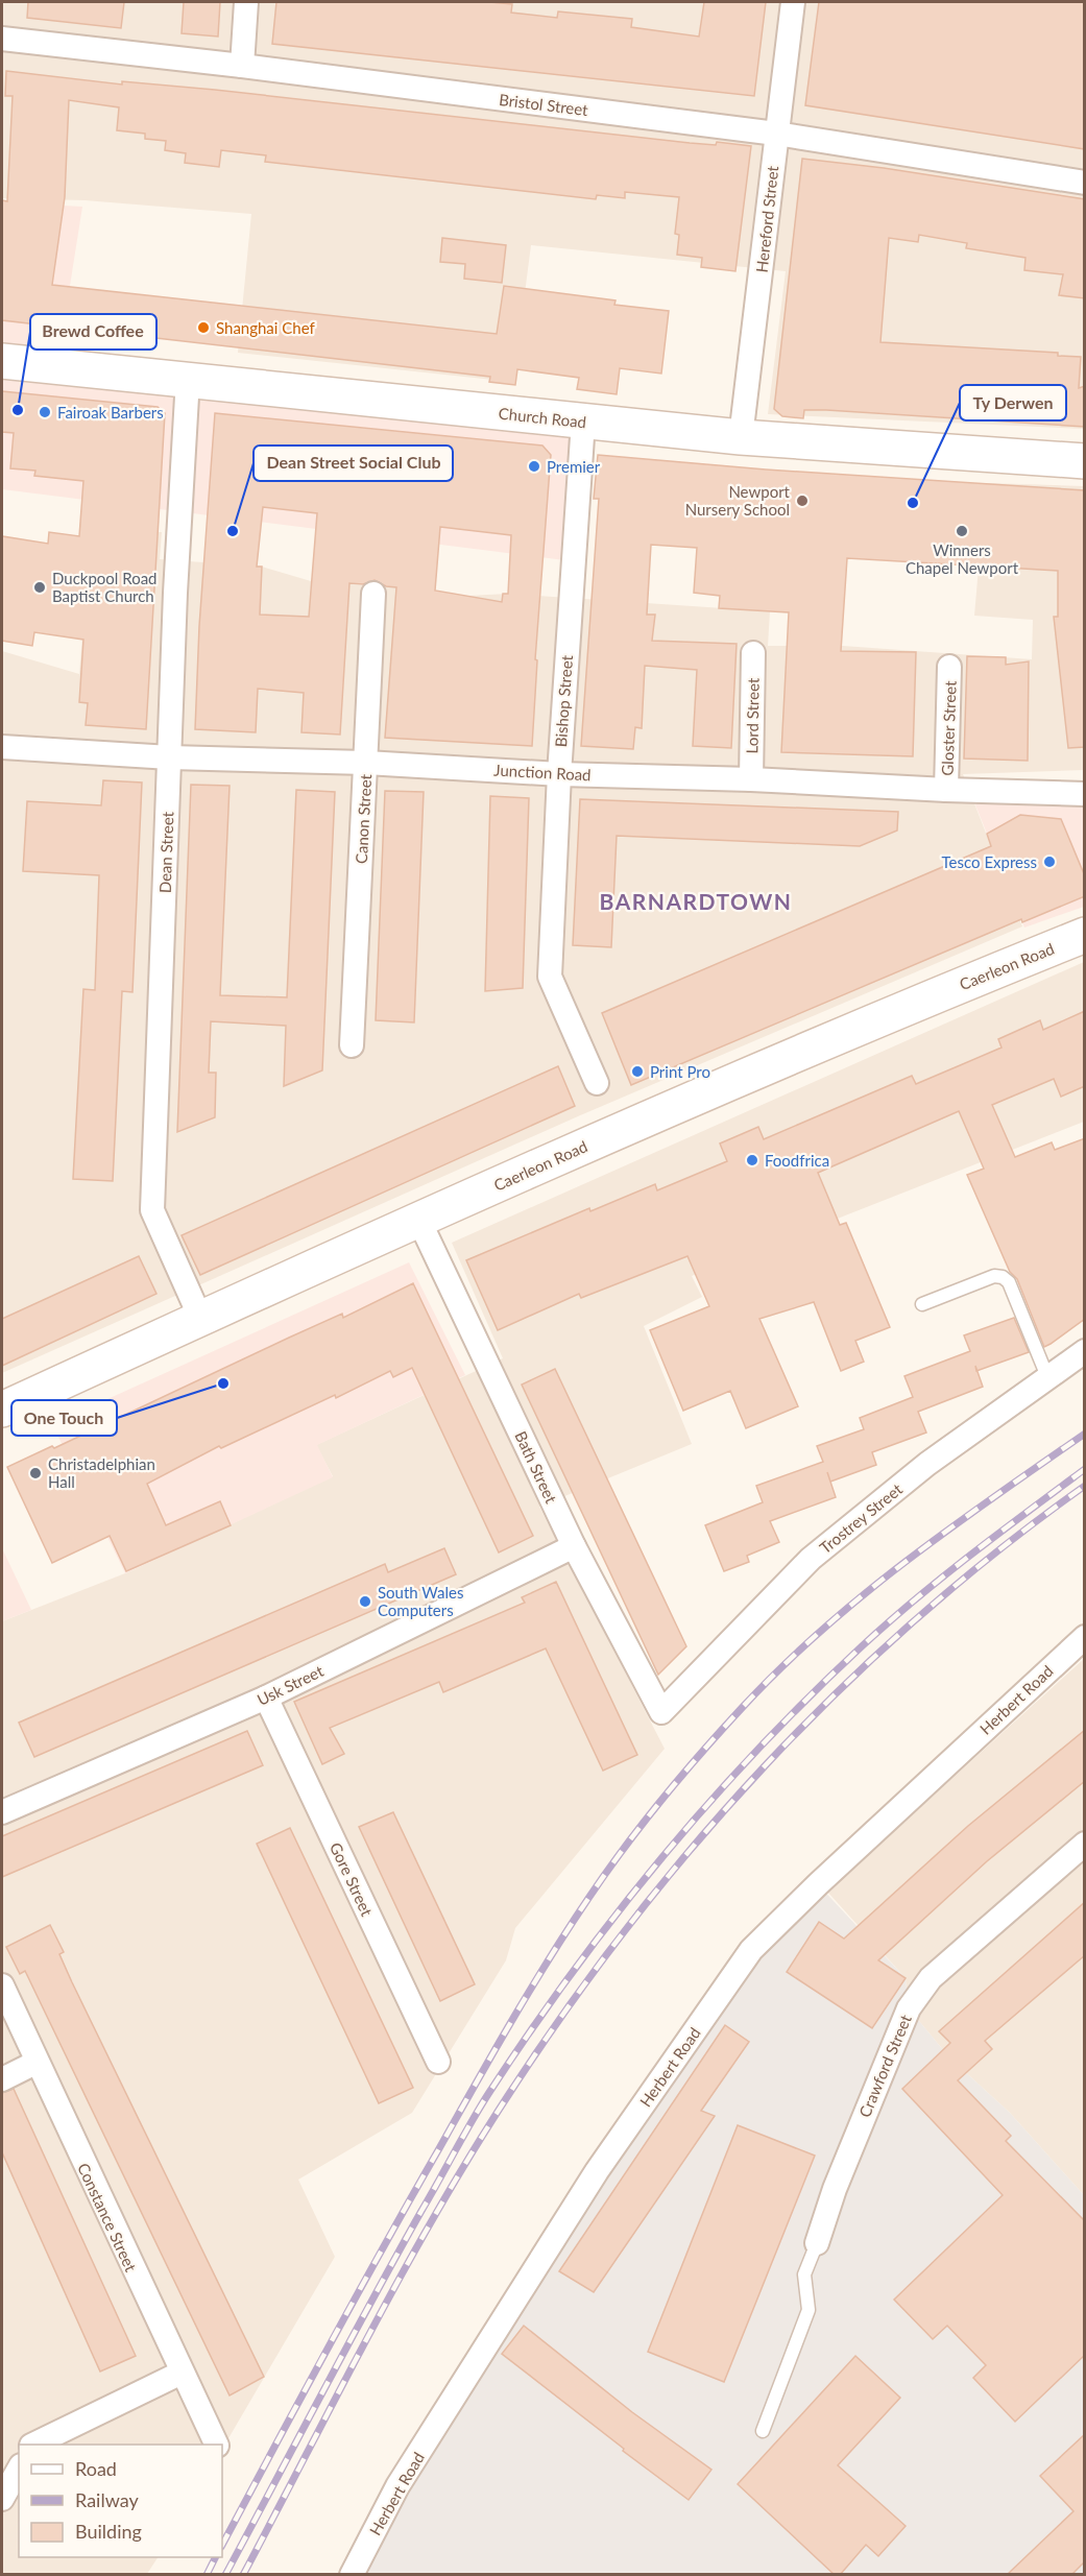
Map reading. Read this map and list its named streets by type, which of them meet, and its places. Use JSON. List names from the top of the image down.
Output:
{
  "streets": {
    "main road": ["Church Road", "Caerleon Road"],
    "street": [
      "Bristol Street",
      "Hereford Street",
      "Bishop Street",
      "Lord Street",
      "Gloster Street",
      "Junction Road",
      "Canon Street",
      "Dean Street",
      "Bath Street",
      "Trostrey Street",
      "Usk Street",
      "Herbert Road",
      "Gore Street",
      "Crawford Street",
      "Constance Street"
    ]
  },
  "crossings": [
    ["Bristol Street", "Hereford Street"],
    ["Hereford Street", "Church Road"],
    ["Church Road", "Bishop Street"],
    ["Church Road", "Dean Street"],
    ["Bishop Street", "Junction Road"],
    ["Lord Street", "Junction Road"],
    ["Gloster Street", "Junction Road"],
    ["Junction Road", "Canon Street"],
    ["Junction Road", "Dean Street"],
    ["Dean Street", "Caerleon Road"],
    ["Caerleon Road", "Bath Street"],
    ["Bath Street", "Trostrey Street"],
    ["Bath Street", "Usk Street"],
    ["Usk Street", "Gore Street"]
  ],
  "districts": ["BARNARDTOWN"],
  "places": [
    "Shanghai Chef",
    "Brewd Coffee",
    "Fairoak Barbers",
    "Premier",
    "Newport Nursery School",
    "Ty Derwen",
    "Dean Street Social Club",
    "Winners Chapel Newport",
    "Duckpool Road Baptist Church",
    "Tesco Express",
    "Print Pro",
    "Foodfrica",
    "One Touch",
    "Christadelphian Hall",
    "South Wales Computers"
  ],
  "legend": ["Road", "Railway", "Building"]
}
